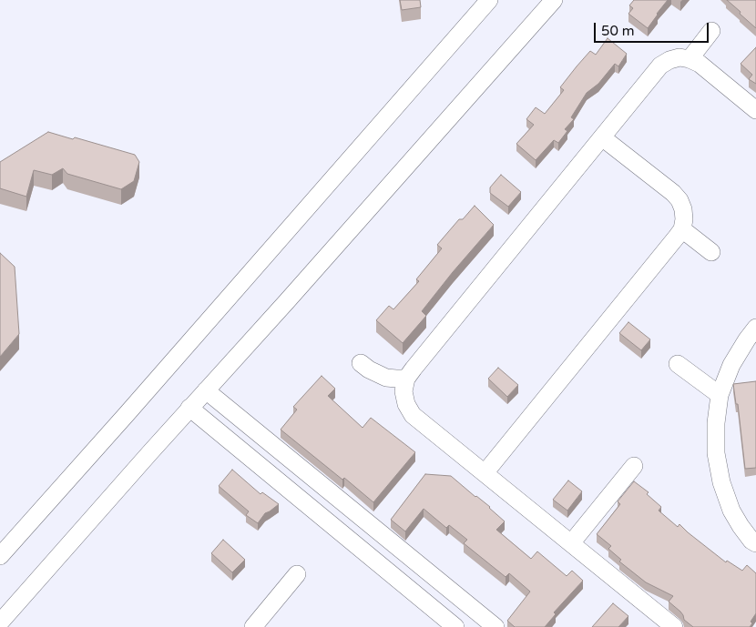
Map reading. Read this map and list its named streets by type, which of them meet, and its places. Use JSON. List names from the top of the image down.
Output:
{
  "scale_bar": "50 m"
}
